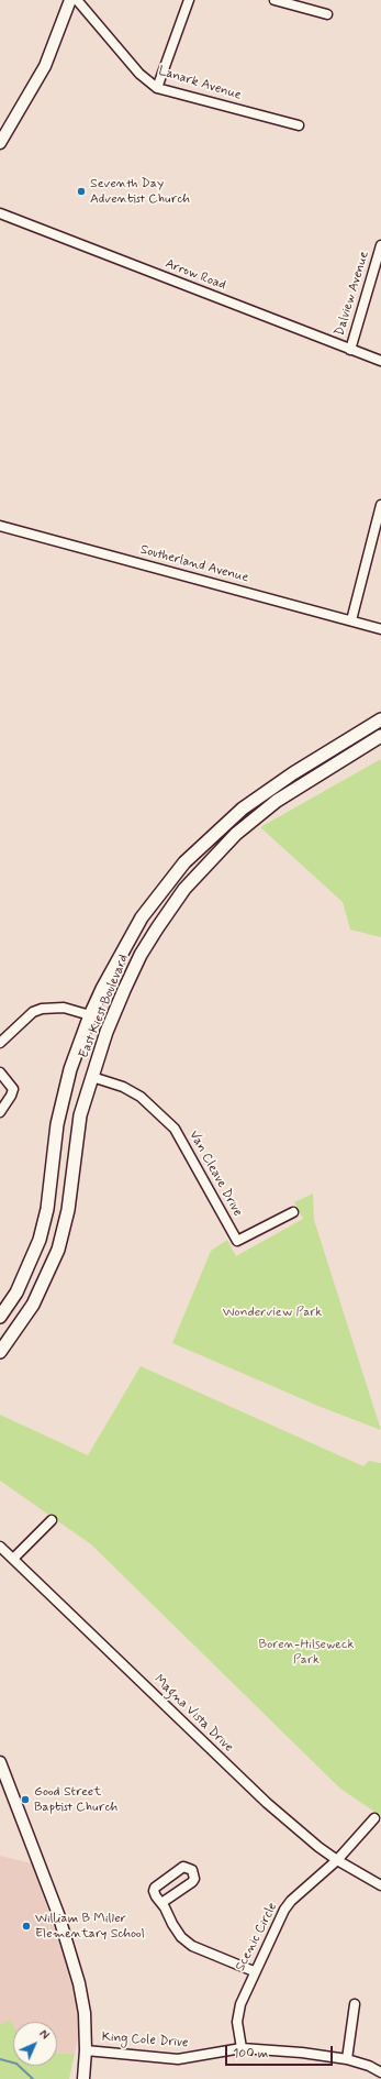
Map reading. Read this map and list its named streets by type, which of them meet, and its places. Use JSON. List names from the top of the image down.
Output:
{
  "streets": {
    "main road": ["East Kiest Boulevard"],
    "street": [
      "Lanark Avenue",
      "Arrow Road",
      "Dalview Avenue",
      "Southerland Avenue",
      "Van Cleave Drive",
      "Magna Vista Drive",
      "Scenic Circle",
      "King Cole Drive"
    ]
  },
  "crossings": [
    ["Arrow Road", "Dalview Avenue"],
    ["East Kiest Boulevard", "Van Cleave Drive"],
    ["Magna Vista Drive", "Scenic Circle"],
    ["Scenic Circle", "King Cole Drive"]
  ],
  "parks": ["Wonderview Park", "Boren-Hilseweck Park"],
  "places": ["Seventh Day Adventist Church", "Good Street Baptist Church", "William B Miller Elementary School"],
  "scale_bar": "100 m",
  "north": "top right"
}
